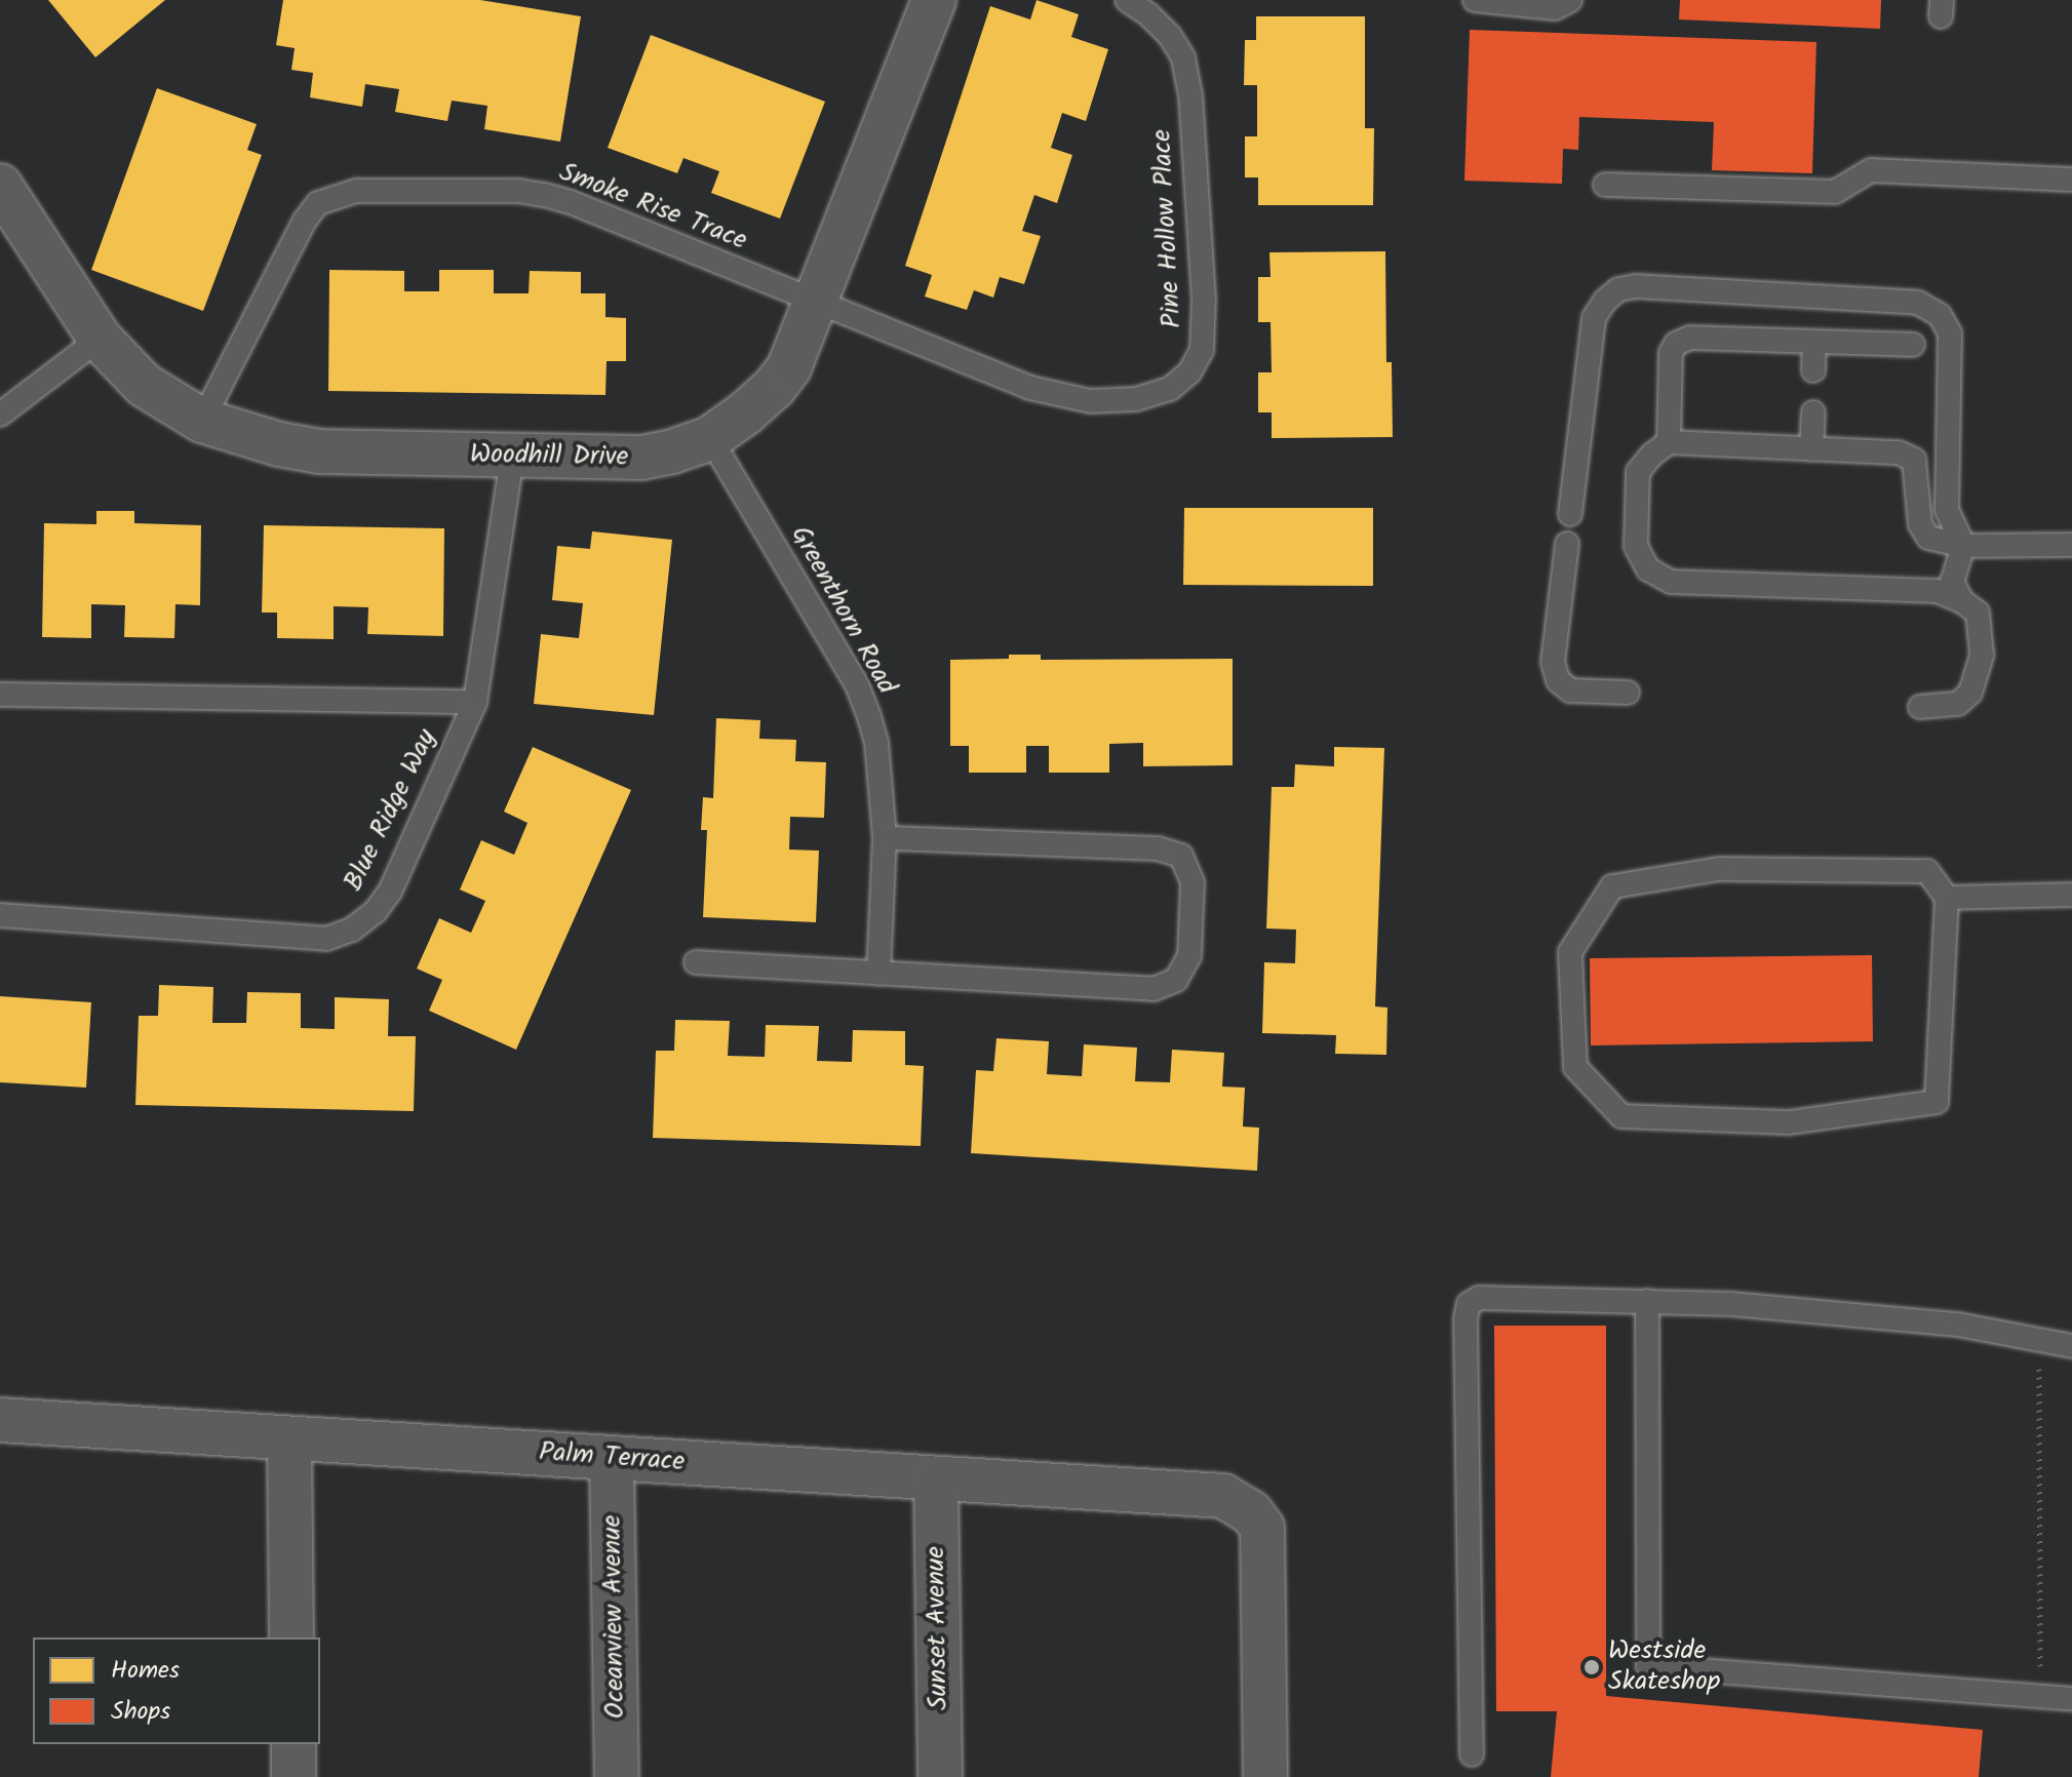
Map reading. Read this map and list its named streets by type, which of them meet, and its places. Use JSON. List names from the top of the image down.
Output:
{
  "streets": {
    "street": [
      "Woodhill Drive",
      "Palm Terrace",
      "Oceanview Avenue",
      "Sunset Avenue"
    ],
    "lane": [
      "Smoke Rise Trace",
      "Pine Hollow Place",
      "Greenthorn Road",
      "Blue Ridge Way"
    ]
  },
  "crossings": [
    ["Smoke Rise Trace", "Pine Hollow Place"],
    ["Smoke Rise Trace", "Woodhill Drive"],
    ["Pine Hollow Place", "Woodhill Drive"],
    ["Woodhill Drive", "Greenthorn Road"],
    ["Woodhill Drive", "Blue Ridge Way"],
    ["Palm Terrace", "Oceanview Avenue"],
    ["Palm Terrace", "Sunset Avenue"]
  ],
  "places": ["Westside Skateshop"],
  "legend": ["Homes", "Shops"]
}
